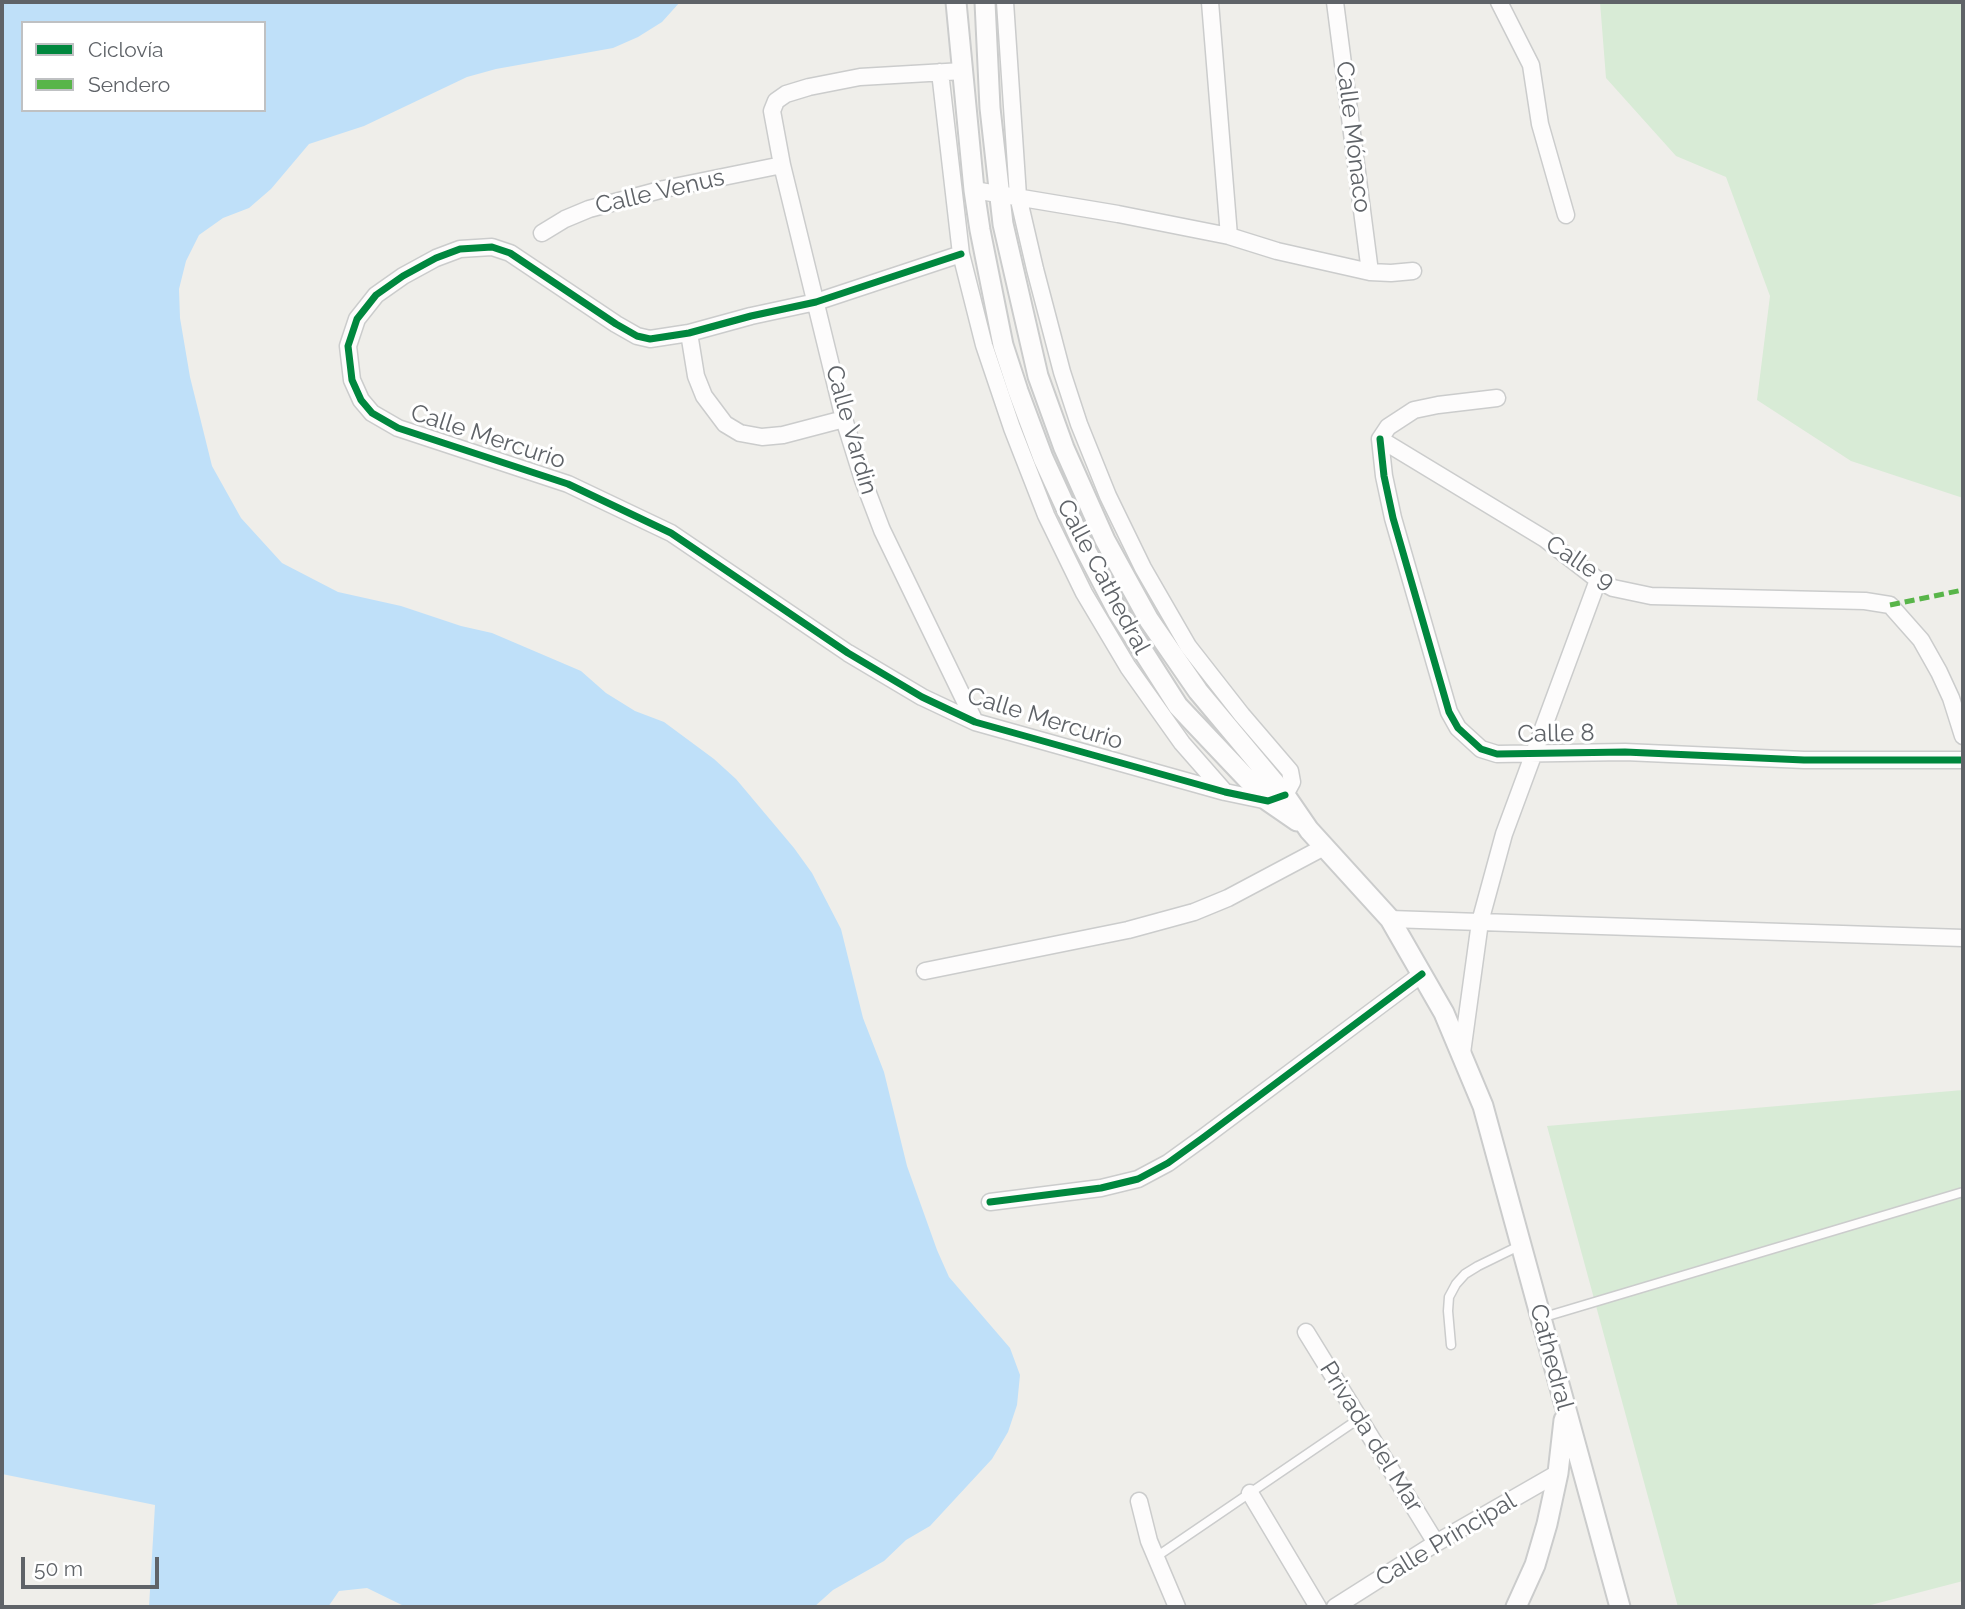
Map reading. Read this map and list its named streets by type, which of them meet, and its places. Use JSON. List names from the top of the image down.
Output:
{
  "streets": {
    "street": [
      "Calle Mónaco",
      "Calle Venus",
      "Calle Vardin",
      "Calle Mercurio",
      "Calle 9",
      "Calle Cathedral",
      "Calle 8",
      "Cathedral",
      "Privada del Mar",
      "Calle Principal"
    ]
  },
  "crossings": [
    ["Calle Venus", "Calle Vardin"],
    ["Calle Vardin", "Calle Mercurio"],
    ["Calle Mercurio", "Calle Cathedral"],
    ["Calle 9", "Calle 8"],
    ["Calle Cathedral", "Cathedral"],
    ["Privada del Mar", "Calle Principal"]
  ],
  "legend": ["Ciclovía", "Sendero"],
  "scale_bar": "50 m"
}
